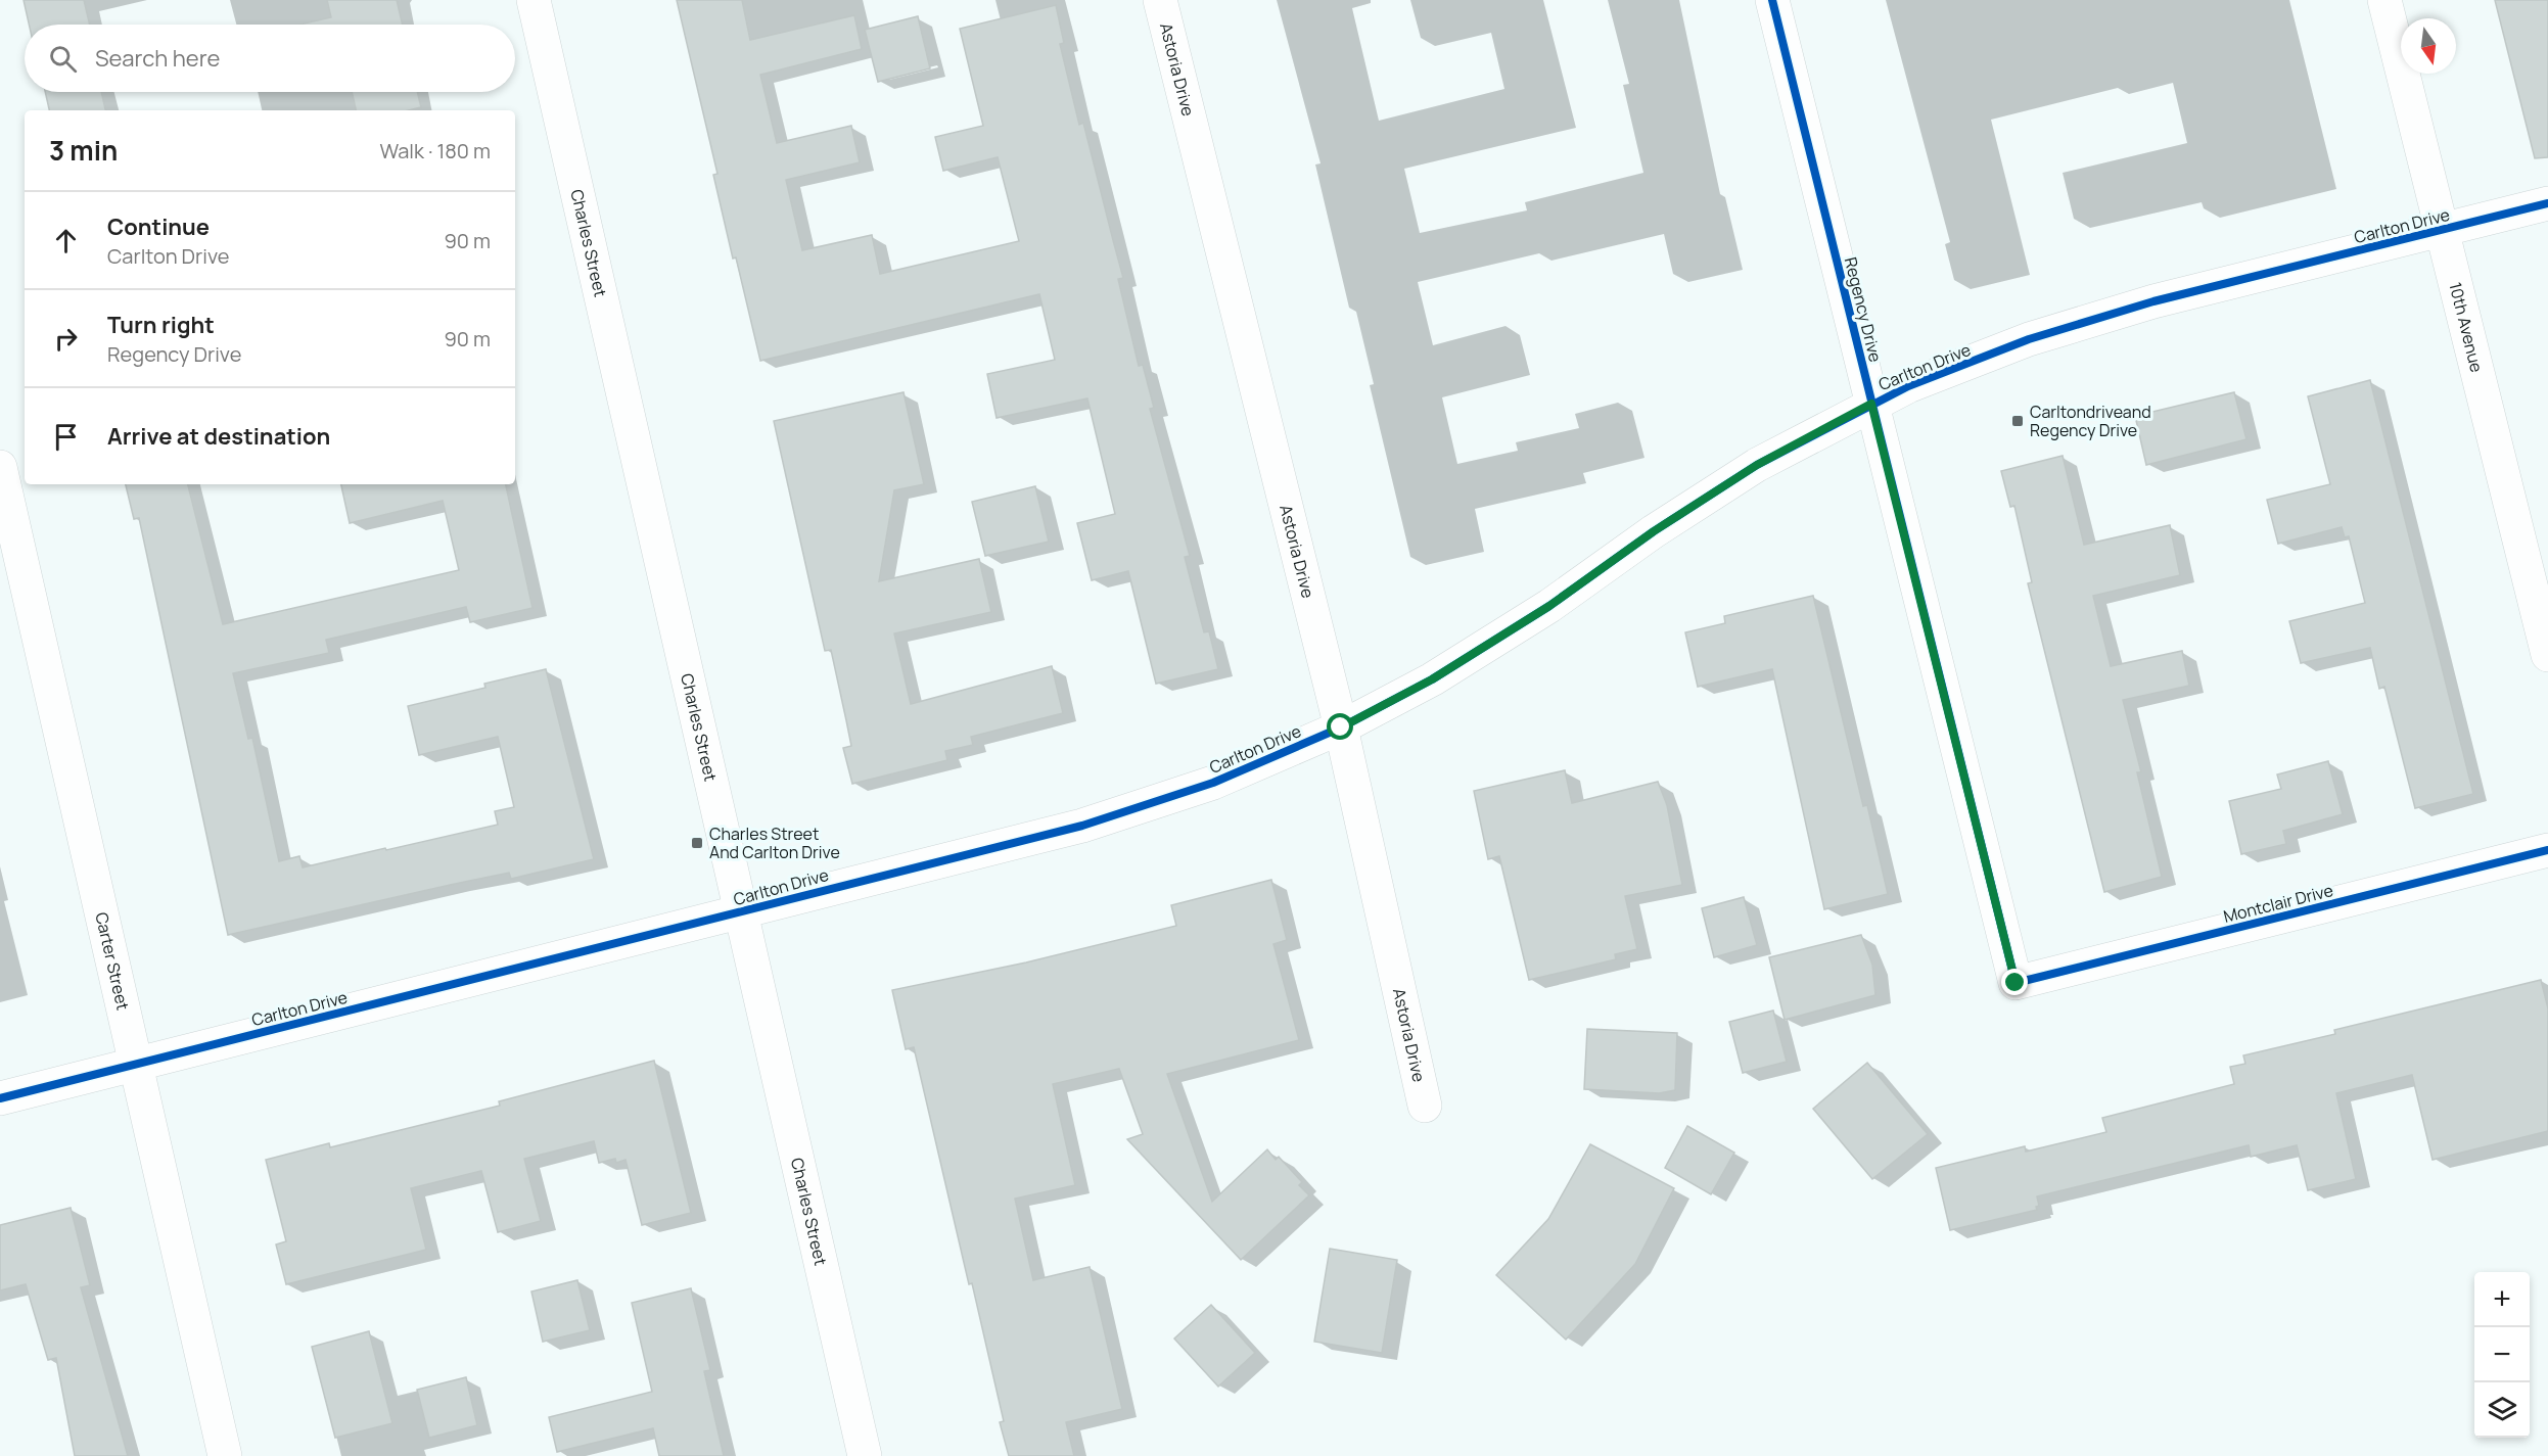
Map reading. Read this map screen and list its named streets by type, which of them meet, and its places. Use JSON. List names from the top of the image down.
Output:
{
  "streets": {
    "street": [
      "Astoria Drive",
      "Carlton Drive",
      "Charles Street",
      "Regency Drive",
      "10th Avenue",
      "Montclair Drive",
      "Carter Street"
    ]
  },
  "crossings": [
    ["Astoria Drive", "Carlton Drive"],
    ["Carlton Drive", "Charles Street"],
    ["Carlton Drive", "Regency Drive"],
    ["Carlton Drive", "10th Avenue"],
    ["Carlton Drive", "Carter Street"],
    ["Regency Drive", "Montclair Drive"]
  ],
  "places": {
    "transit": ["Carltondriveand Regency Drive", "Charles Street And Carlton Drive"]
  },
  "north": "bottom",
  "page": {
    "search": "Search here",
    "heading": ["3 min", "Walk · 180 m"],
    "list": [
      ["Continue", "Carlton Drive", "90 m"],
      ["Turn right", "Regency Drive", "90 m"],
      "Arrive at destination"
    ],
    "map_buttons": ["+", "−"]
  }
}
